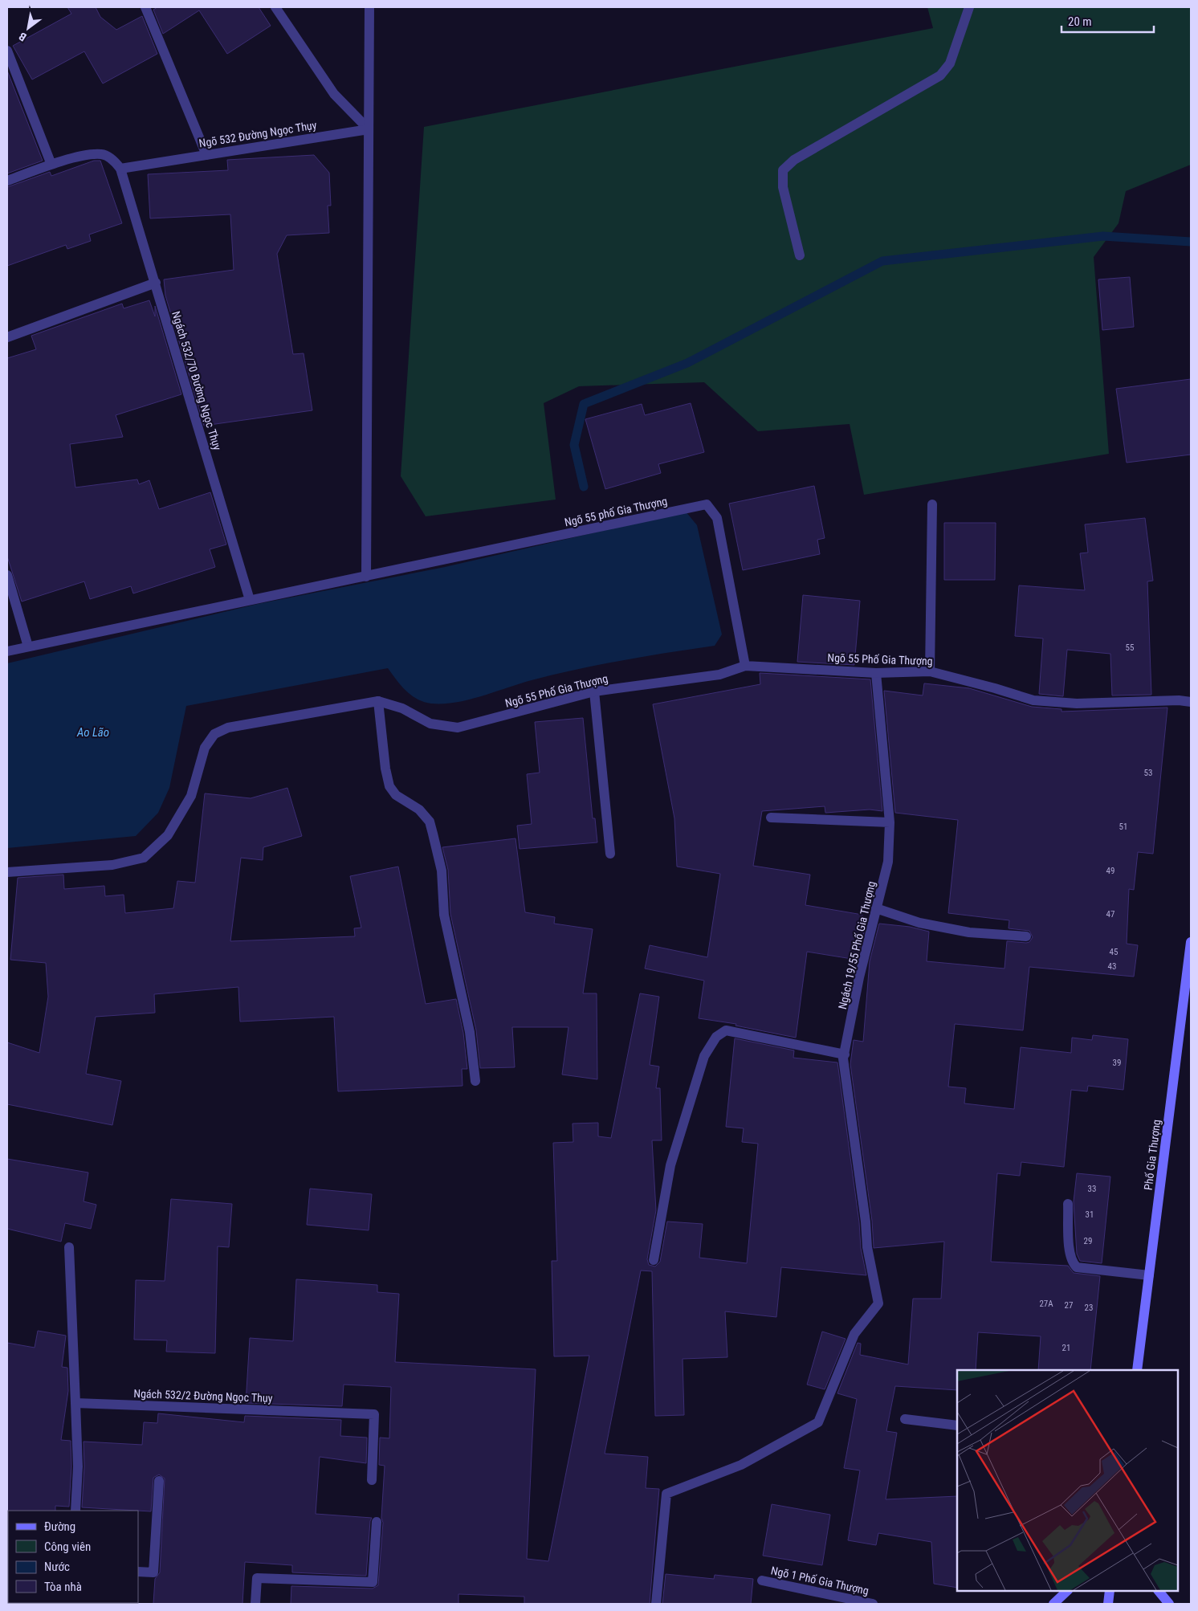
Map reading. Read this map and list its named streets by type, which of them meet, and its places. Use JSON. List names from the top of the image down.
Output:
{
  "streets": {
    "street": [
      "Ngõ 532 Đường Ngọc Thụy",
      "Ngách 532/70 Đường Ngọc Thụy",
      "Ngõ 55 phố Gia Thượng",
      "Ngõ 55 Phố Gia Thượng",
      "Ngách 19/55 Phố Gia Thượng",
      "Phố Gia Thượng",
      "Ngách 532/2 Đường Ngọc Thụy",
      "Ngõ 1 Phố Gia Thượng"
    ]
  },
  "crossings": [
    ["Ngõ 532 Đường Ngọc Thụy", "Ngách 532/70 Đường Ngọc Thụy"],
    ["Ngõ 55 phố Gia Thượng", "Ngõ 55 Phố Gia Thượng"],
    ["Ngõ 55 Phố Gia Thượng", "Ngách 19/55 Phố Gia Thượng"]
  ],
  "water": ["Ao Lão"],
  "house_numbers": [
    "55",
    "53",
    "51",
    "49",
    "47",
    "45",
    "43",
    "39",
    "33",
    "31",
    "29",
    "27A",
    "27",
    "23",
    "21"
  ],
  "legend": [
    "Đường",
    "Công viên",
    "Nước",
    "Tòa nhà"
  ],
  "scale_bar": "20 m",
  "north": "bottom left"
}
